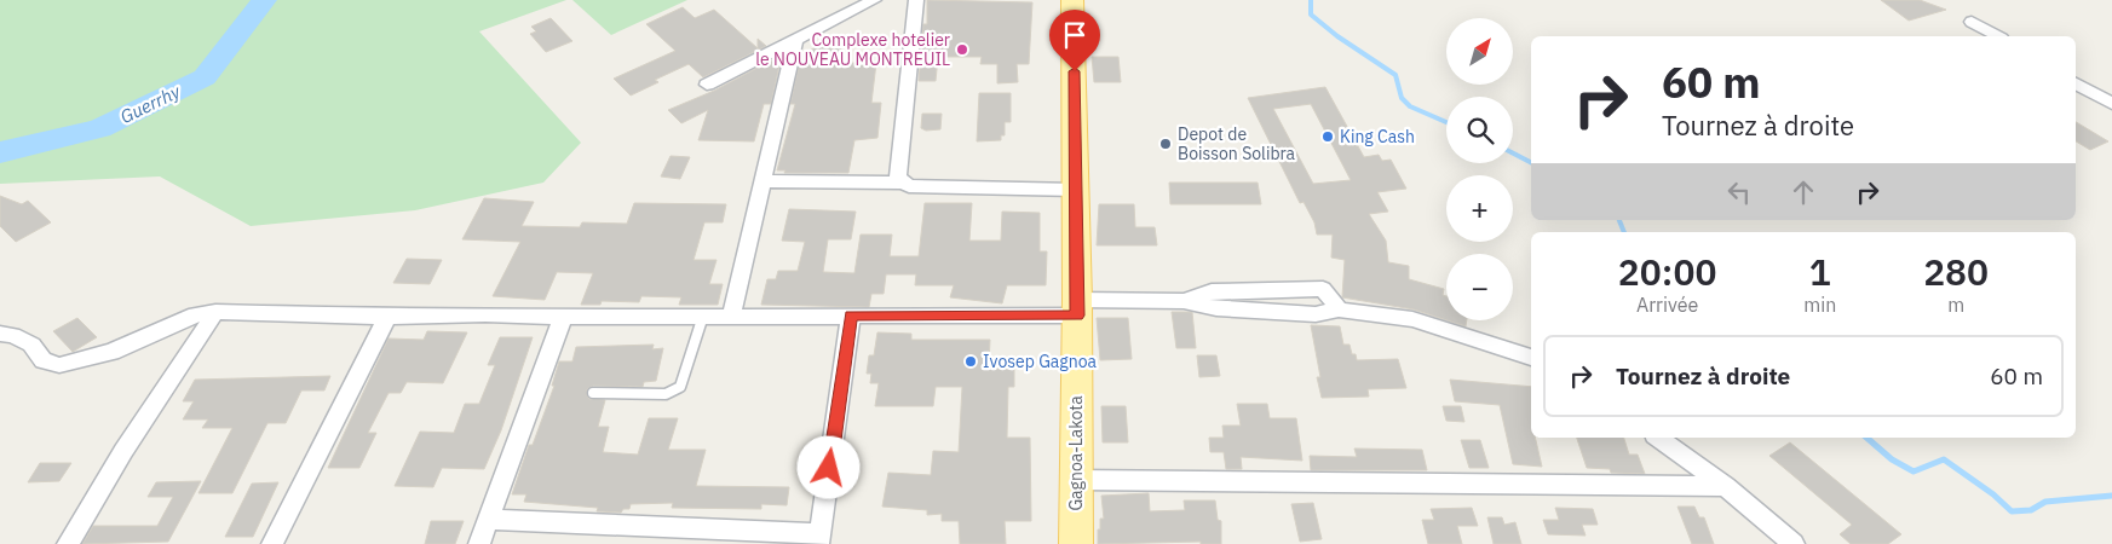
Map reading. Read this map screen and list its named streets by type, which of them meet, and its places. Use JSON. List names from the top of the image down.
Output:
{
  "streets": {
    "main road": ["Gagnoa-Lakota"]
  },
  "water": ["Guerrhy"],
  "places": [
    "Complexe hotelier le NOUVEAU MONTREUIL",
    "King Cash",
    "Depot de Boisson Solibra",
    "Ivosep Gagnoa"
  ],
  "north": "top right",
  "page": {
    "map_buttons": ["+", "−"],
    "turn": ["60 m", "Tournez à droite"],
    "eta": [
      "20:00",
      "Arrivée",
      "1",
      "min",
      "280",
      "m"
    ],
    "list": [
      {
        "name": "Tournez à droite",
        "value": "60 m"
      }
    ]
  }
}
